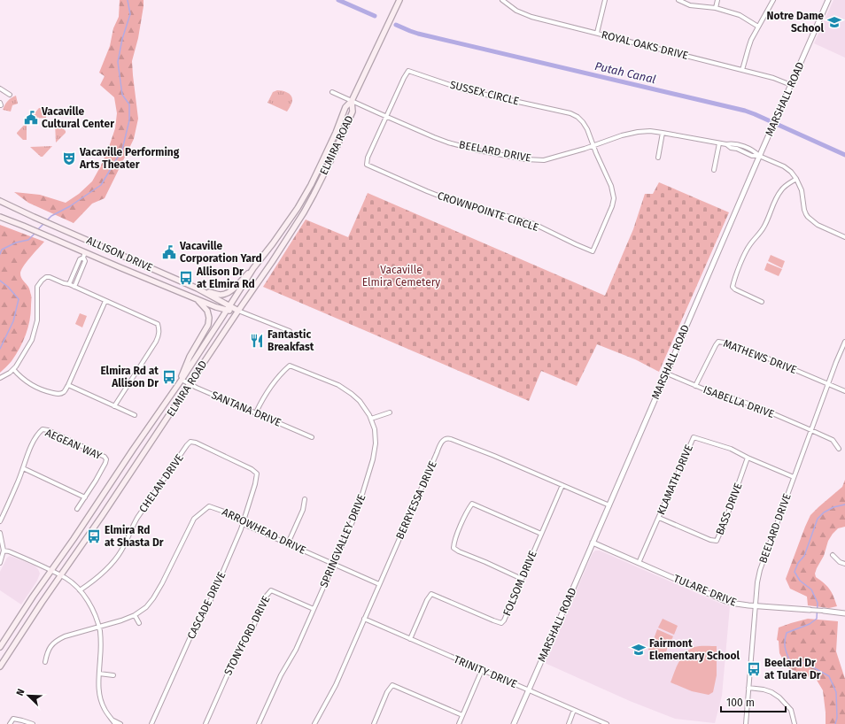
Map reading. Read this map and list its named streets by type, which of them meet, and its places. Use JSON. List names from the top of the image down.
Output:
{
  "streets": {
    "main road": ["ELMIRA ROAD", "ALLISON DRIVE"],
    "street": [
      "ROYAL OAKS DRIVE",
      "SUSSEX CIRCLE",
      "MARSHALL ROAD",
      "BEELARD DRIVE",
      "CROWNPOINTE CIRCLE",
      "MATHEWS DRIVE",
      "ISABELLA DRIVE",
      "SANTANA DRIVE",
      "AEGEAN WAY",
      "KLAMATH DRIVE",
      "CHELAN DRIVE",
      "BERRYESSA DRIVE",
      "BASS DRIVE",
      "ARROWHEAD DRIVE",
      "SPRINGVALLEY DRIVE",
      "FOLSOM DRIVE",
      "TULARE DRIVE",
      "CASCADE DRIVE",
      "STONYFORD DRIVE",
      "TRINITY DRIVE"
    ]
  },
  "crossings": [
    ["ROYAL OAKS DRIVE", "MARSHALL ROAD"],
    ["SUSSEX CIRCLE", "BEELARD DRIVE"],
    ["SUSSEX CIRCLE", "CROWNPOINTE CIRCLE"],
    ["MARSHALL ROAD", "BEELARD DRIVE"],
    ["MARSHALL ROAD", "ISABELLA DRIVE"],
    ["MARSHALL ROAD", "BERRYESSA DRIVE"],
    ["MARSHALL ROAD", "TULARE DRIVE"],
    ["MARSHALL ROAD", "TRINITY DRIVE"],
    ["ELMIRA ROAD", "BEELARD DRIVE"],
    ["ELMIRA ROAD", "ALLISON DRIVE"],
    ["ELMIRA ROAD", "SANTANA DRIVE"],
    ["BEELARD DRIVE", "CROWNPOINTE CIRCLE"],
    ["BEELARD DRIVE", "MATHEWS DRIVE"],
    ["BEELARD DRIVE", "ISABELLA DRIVE"],
    ["BEELARD DRIVE", "KLAMATH DRIVE"],
    ["BEELARD DRIVE", "TULARE DRIVE"],
    ["MATHEWS DRIVE", "ISABELLA DRIVE"],
    ["SANTANA DRIVE", "SPRINGVALLEY DRIVE"],
    ["KLAMATH DRIVE", "BASS DRIVE"],
    ["KLAMATH DRIVE", "TULARE DRIVE"],
    ["CHELAN DRIVE", "CASCADE DRIVE"],
    ["BERRYESSA DRIVE", "ARROWHEAD DRIVE"],
    ["BERRYESSA DRIVE", "FOLSOM DRIVE"],
    ["BERRYESSA DRIVE", "TRINITY DRIVE"],
    ["ARROWHEAD DRIVE", "SPRINGVALLEY DRIVE"],
    ["ARROWHEAD DRIVE", "CASCADE DRIVE"],
    ["SPRINGVALLEY DRIVE", "STONYFORD DRIVE"],
    ["FOLSOM DRIVE", "TRINITY DRIVE"]
  ],
  "water": ["Putah Canal"],
  "parks": ["Vacaville Elmira Cemetery"],
  "places": {
    "school or university": ["Notre Dame School", "Fairmont Elementary School"],
    "public building": ["Vacaville Cultural Center", "Vacaville Corporation Yard"],
    "theatre": ["Vacaville Performing Arts Theater"],
    "bus stop": [
      "Allison Dr at Elmira Rd",
      "Elmira Rd at Allison Dr",
      "Elmira Rd at Shasta Dr",
      "Beelard Dr at Tulare Dr"
    ],
    "restaurant": ["Fantastic Breakfast"]
  },
  "scale_bar": "100 m",
  "north": "top left"
}
